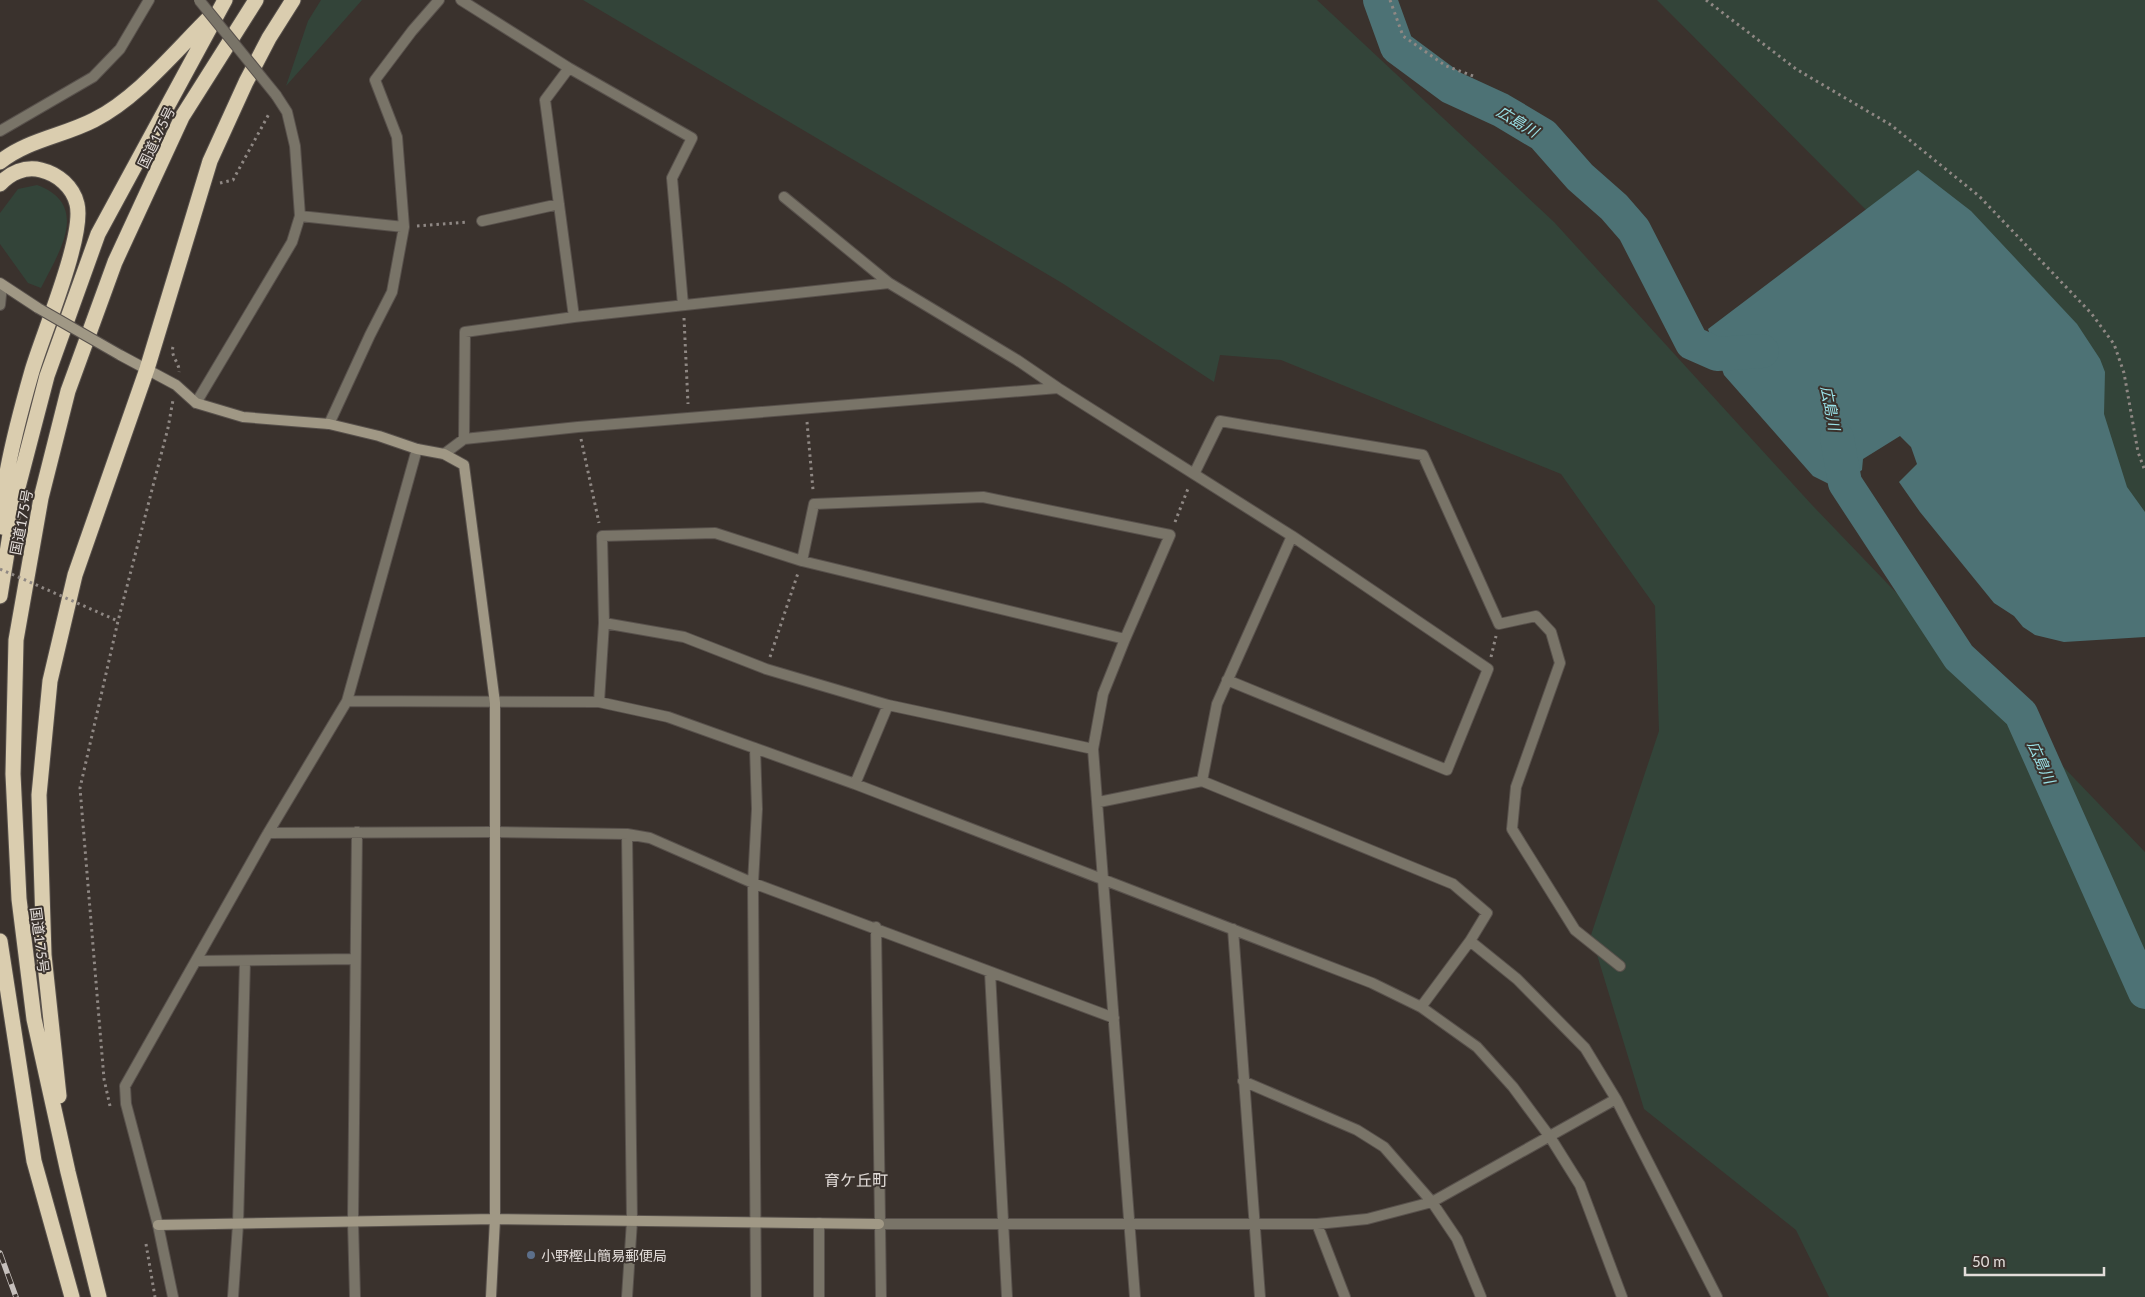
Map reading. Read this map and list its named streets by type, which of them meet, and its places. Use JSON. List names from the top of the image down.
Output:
{
  "streets": {
    "highway": ["国道175号"]
  },
  "districts": ["育ケ丘町"],
  "water": ["広島川"],
  "places": ["小野樫山簡易郵便局"],
  "scale_bar": "50 m"
}
